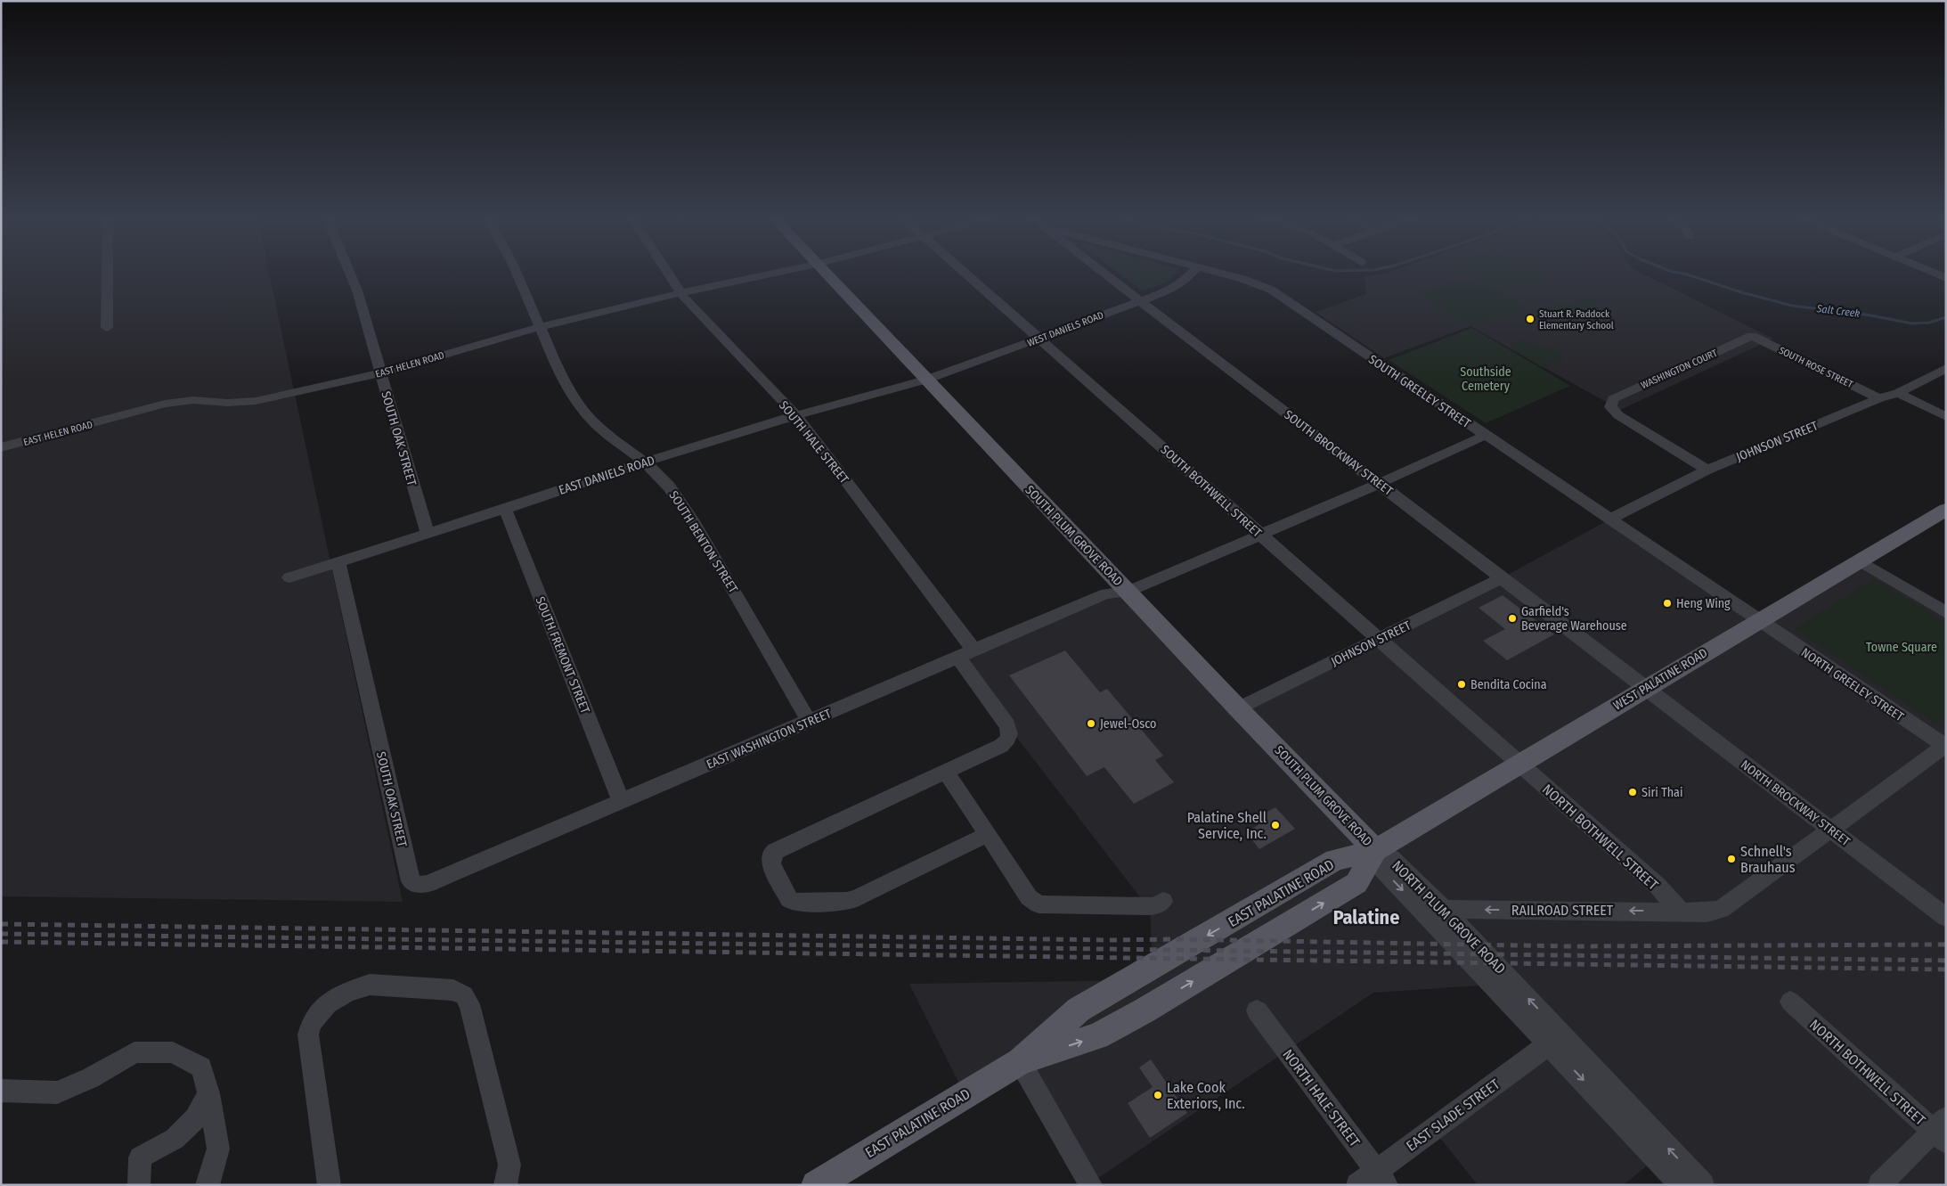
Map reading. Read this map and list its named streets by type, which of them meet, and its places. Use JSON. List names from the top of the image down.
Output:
{
  "streets": {
    "main road": ["SOUTH PLUM GROVE ROAD", "WEST PALATINE ROAD", "EAST PALATINE ROAD"],
    "street": [
      "WEST DANIELS ROAD",
      "EAST HELEN ROAD",
      "SOUTH ROSE STREET",
      "WASHINGTON COURT",
      "SOUTH GREELEY STREET",
      "SOUTH OAK STREET",
      "JOHNSON STREET",
      "SOUTH HALE STREET",
      "SOUTH BROCKWAY STREET",
      "EAST DANIELS ROAD",
      "SOUTH BOTHWELL STREET",
      "SOUTH BENTON STREET",
      "SOUTH FREMONT STREET",
      "NORTH GREELEY STREET",
      "EAST WASHINGTON STREET",
      "NORTH BROCKWAY STREET",
      "NORTH BOTHWELL STREET",
      "RAILROAD STREET",
      "NORTH PLUM GROVE ROAD",
      "NORTH HALE STREET",
      "EAST SLADE STREET"
    ]
  },
  "crossings": [
    ["WEST DANIELS ROAD", "SOUTH BROCKWAY STREET"],
    ["WEST DANIELS ROAD", "EAST DANIELS ROAD"],
    ["WEST DANIELS ROAD", "SOUTH BOTHWELL STREET"],
    ["WEST DANIELS ROAD", "SOUTH PLUM GROVE ROAD"],
    ["EAST HELEN ROAD", "SOUTH OAK STREET"],
    ["EAST HELEN ROAD", "SOUTH HALE STREET"],
    ["EAST HELEN ROAD", "SOUTH BENTON STREET"],
    ["SOUTH ROSE STREET", "WASHINGTON COURT"],
    ["SOUTH ROSE STREET", "JOHNSON STREET"],
    ["WASHINGTON COURT", "JOHNSON STREET"],
    ["SOUTH GREELEY STREET", "JOHNSON STREET"],
    ["SOUTH GREELEY STREET", "WEST PALATINE ROAD"],
    ["SOUTH GREELEY STREET", "NORTH GREELEY STREET"],
    ["SOUTH GREELEY STREET", "EAST WASHINGTON STREET"],
    ["SOUTH OAK STREET", "EAST DANIELS ROAD"],
    ["SOUTH OAK STREET", "EAST WASHINGTON STREET"],
    ["JOHNSON STREET", "SOUTH BROCKWAY STREET"],
    ["JOHNSON STREET", "SOUTH BOTHWELL STREET"],
    ["JOHNSON STREET", "SOUTH PLUM GROVE ROAD"],
    ["SOUTH HALE STREET", "EAST DANIELS ROAD"],
    ["SOUTH HALE STREET", "EAST WASHINGTON STREET"],
    ["SOUTH BROCKWAY STREET", "WEST PALATINE ROAD"],
    ["SOUTH BROCKWAY STREET", "EAST WASHINGTON STREET"],
    ["SOUTH BROCKWAY STREET", "NORTH BROCKWAY STREET"],
    ["EAST DANIELS ROAD", "SOUTH PLUM GROVE ROAD"],
    ["EAST DANIELS ROAD", "SOUTH BENTON STREET"],
    ["EAST DANIELS ROAD", "SOUTH FREMONT STREET"],
    ["SOUTH BOTHWELL STREET", "WEST PALATINE ROAD"],
    ["SOUTH BOTHWELL STREET", "EAST WASHINGTON STREET"],
    ["SOUTH BOTHWELL STREET", "NORTH BOTHWELL STREET"],
    ["SOUTH PLUM GROVE ROAD", "WEST PALATINE ROAD"],
    ["SOUTH PLUM GROVE ROAD", "EAST WASHINGTON STREET"],
    ["SOUTH PLUM GROVE ROAD", "EAST PALATINE ROAD"],
    ["SOUTH PLUM GROVE ROAD", "NORTH PLUM GROVE ROAD"],
    ["SOUTH BENTON STREET", "EAST WASHINGTON STREET"],
    ["SOUTH FREMONT STREET", "EAST WASHINGTON STREET"],
    ["WEST PALATINE ROAD", "NORTH GREELEY STREET"],
    ["WEST PALATINE ROAD", "NORTH BROCKWAY STREET"],
    ["WEST PALATINE ROAD", "NORTH BOTHWELL STREET"],
    ["WEST PALATINE ROAD", "EAST PALATINE ROAD"],
    ["WEST PALATINE ROAD", "NORTH PLUM GROVE ROAD"],
    ["NORTH GREELEY STREET", "RAILROAD STREET"],
    ["NORTH BROCKWAY STREET", "RAILROAD STREET"],
    ["NORTH BOTHWELL STREET", "RAILROAD STREET"],
    ["EAST PALATINE ROAD", "NORTH PLUM GROVE ROAD"],
    ["RAILROAD STREET", "NORTH PLUM GROVE ROAD"],
    ["NORTH PLUM GROVE ROAD", "EAST SLADE STREET"],
    ["NORTH HALE STREET", "EAST SLADE STREET"]
  ],
  "one_way": ["RAILROAD STREET"],
  "districts": ["Palatine"],
  "water": ["Salt Creek"],
  "parks": ["Southside Cemetery", "Towne Square"],
  "places": [
    "Stuart R. Paddock Elementary School",
    "Heng Wing",
    "Garfield's Beverage Warehouse",
    "Bendita Cocina",
    "Jewel-Osco",
    "Siri Thai",
    "Palatine Shell Service, Inc.",
    "Schnell's Brauhaus",
    "Lake Cook Exteriors, Inc."
  ]
}
